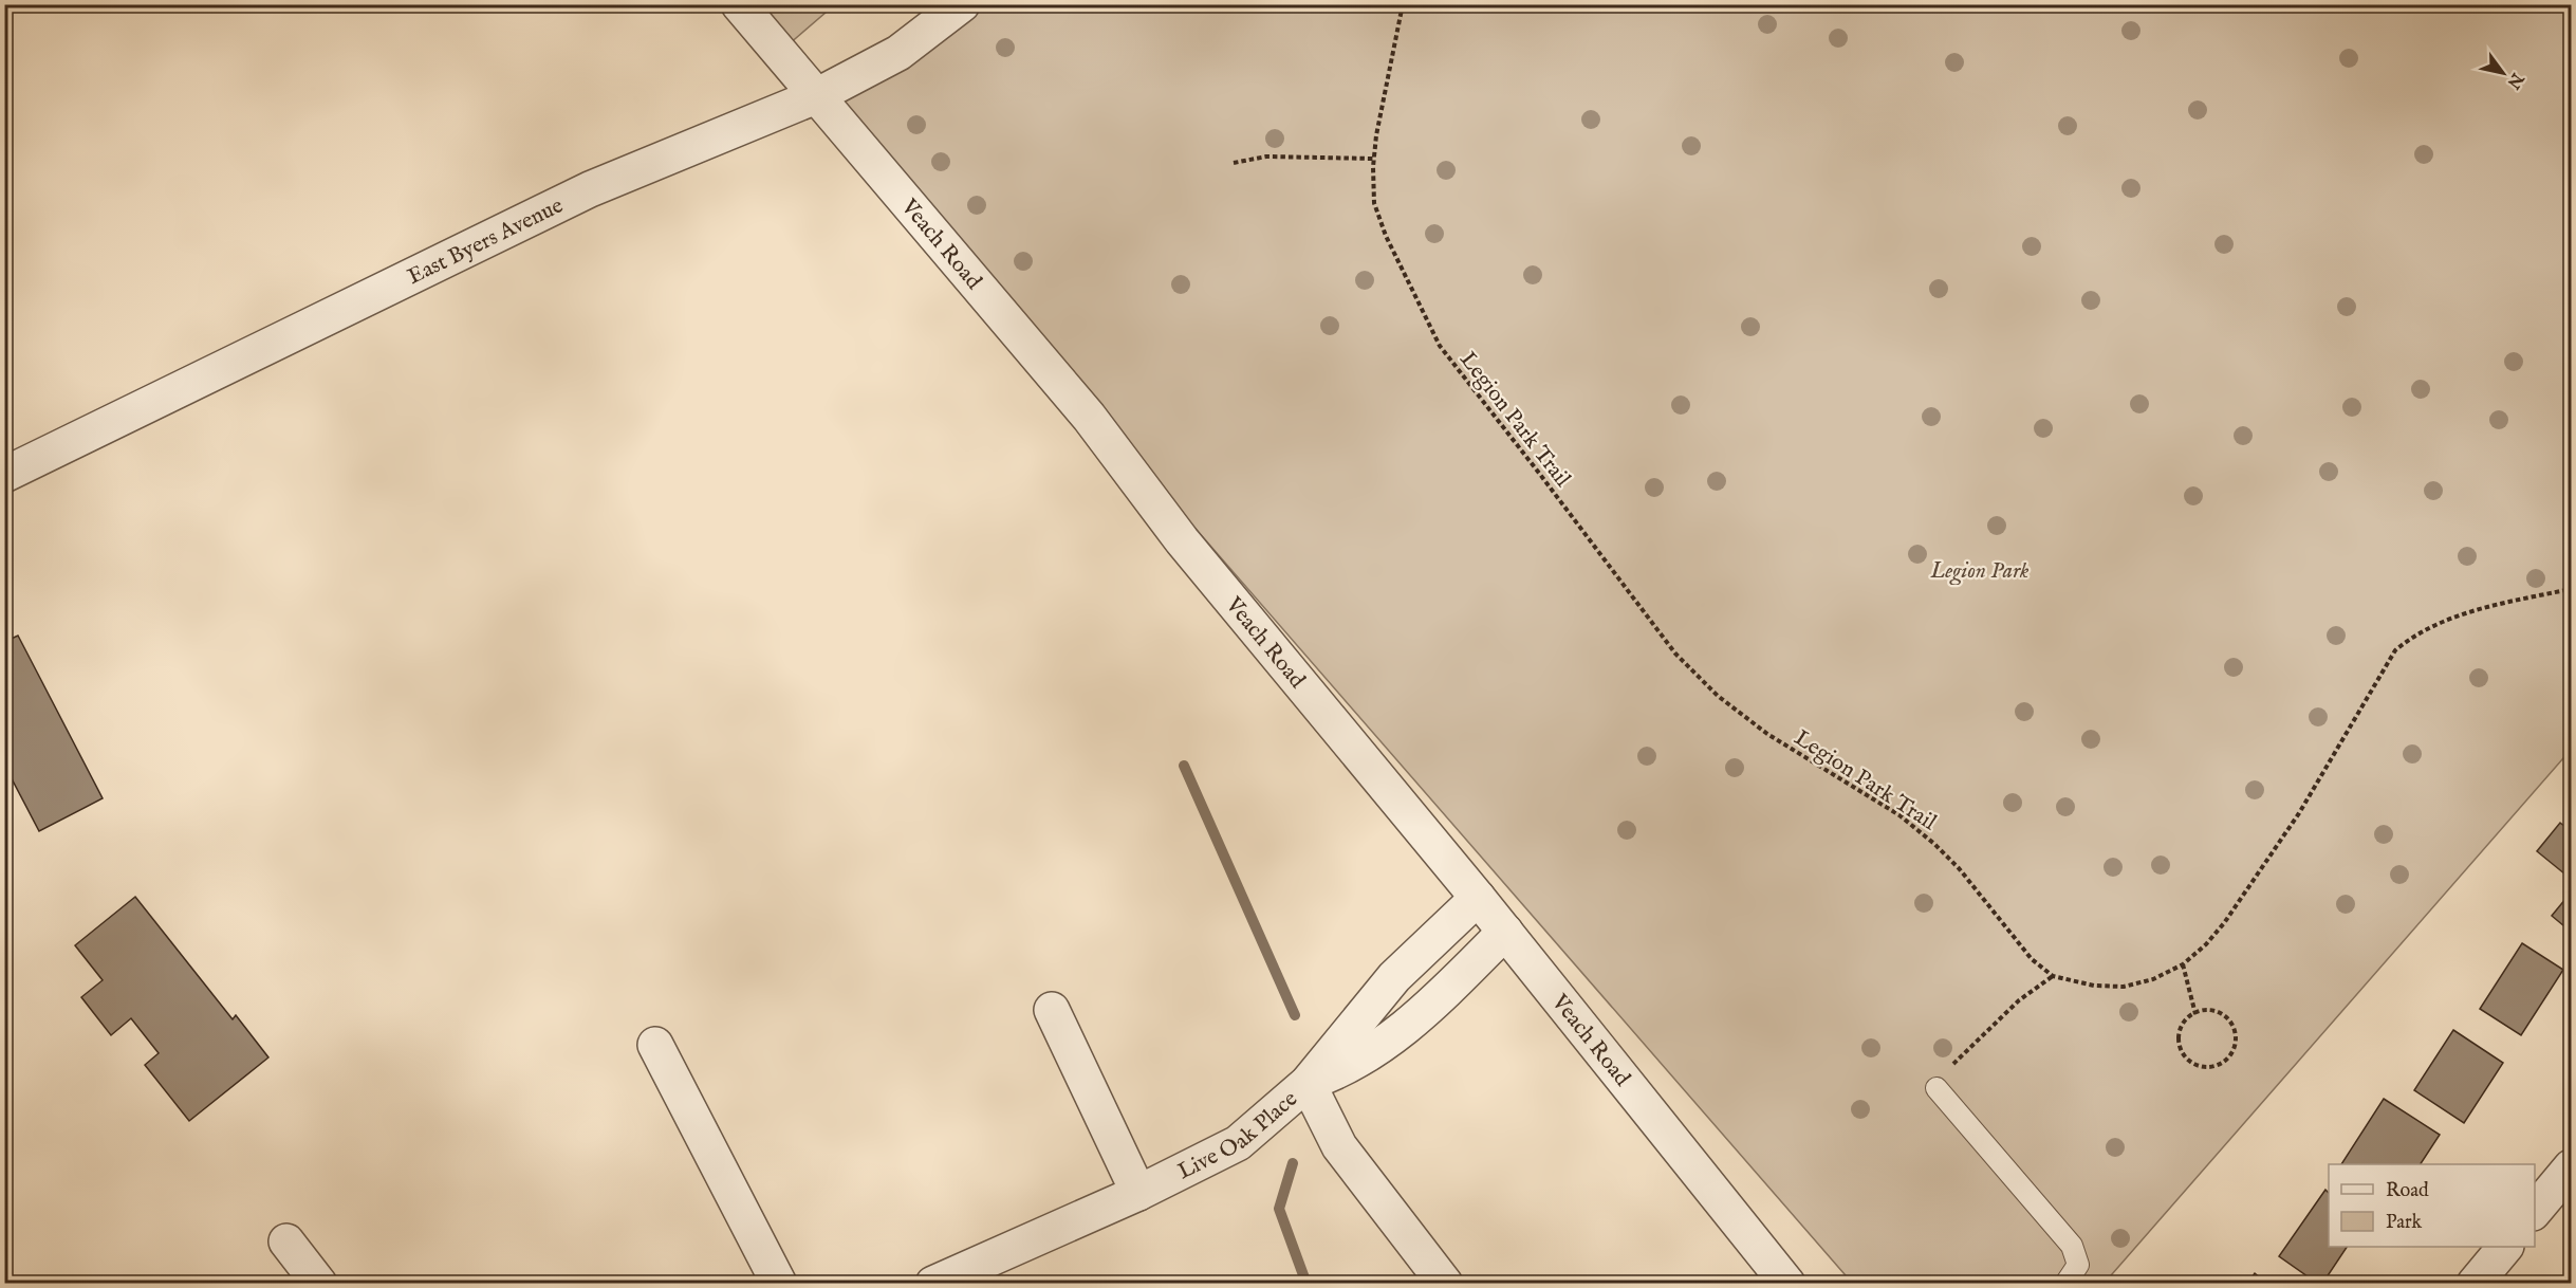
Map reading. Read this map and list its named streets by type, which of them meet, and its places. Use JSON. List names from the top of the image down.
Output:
{
  "streets": {
    "street": ["East Byers Avenue", "Veach Road", "Live Oak Place"],
    "path": ["Legion Park Trail"]
  },
  "crossings": [
    ["East Byers Avenue", "Veach Road"],
    ["Veach Road", "Live Oak Place"]
  ],
  "parks": ["Legion Park"],
  "legend": ["Road", "Park"],
  "north": "bottom right"
}
